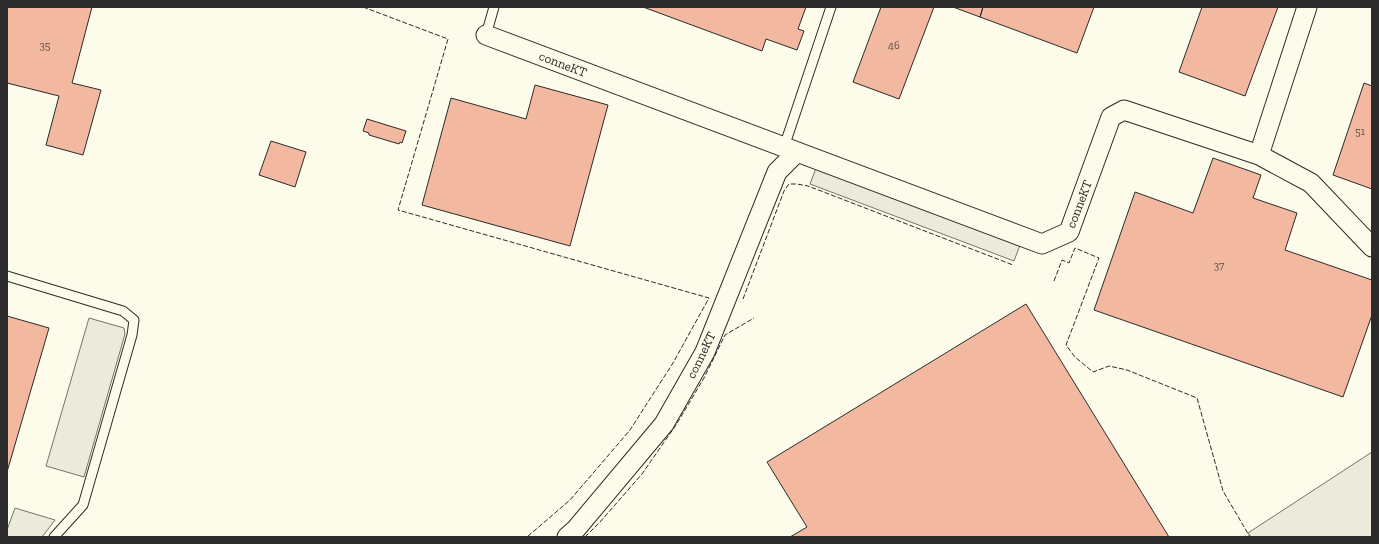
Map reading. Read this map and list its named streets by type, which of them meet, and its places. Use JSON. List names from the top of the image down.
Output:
{
  "streets": {
    "street": ["conneKT"]
  },
  "house_numbers": [
    "35",
    "46",
    "51",
    "37"
  ]
}
